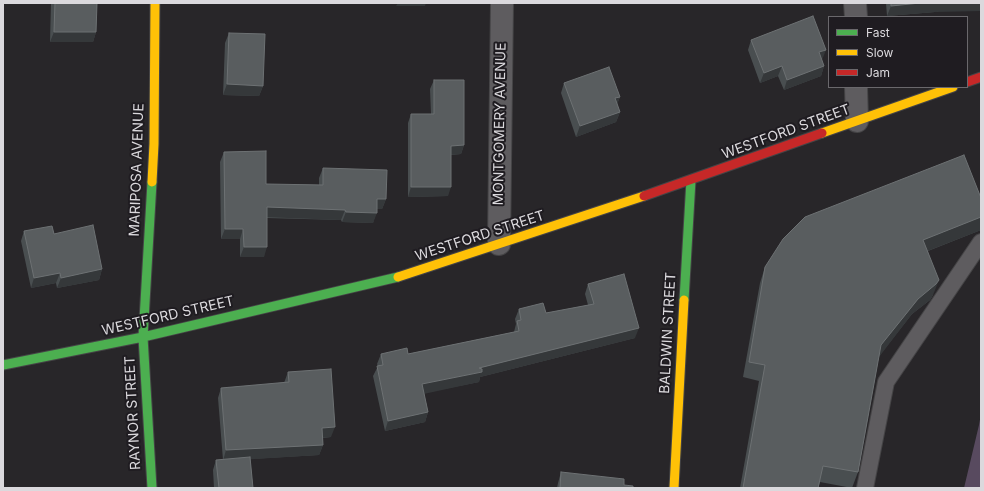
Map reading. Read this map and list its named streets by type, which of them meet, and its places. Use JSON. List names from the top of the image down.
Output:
{
  "streets": {
    "main road": [
      "WESTFORD STREET",
      "MARIPOSA AVENUE",
      "BALDWIN STREET",
      "RAYNOR STREET"
    ],
    "street": ["MONTGOMERY AVENUE"]
  },
  "crossings": [
    ["MONTGOMERY AVENUE", "WESTFORD STREET"],
    ["WESTFORD STREET", "MARIPOSA AVENUE"],
    ["WESTFORD STREET", "BALDWIN STREET"],
    ["WESTFORD STREET", "RAYNOR STREET"],
    ["MARIPOSA AVENUE", "RAYNOR STREET"]
  ],
  "legend": ["Fast", "Slow", "Jam"]
}
